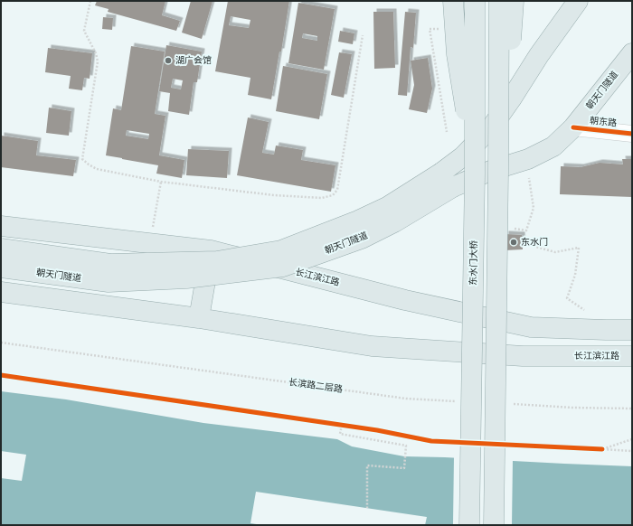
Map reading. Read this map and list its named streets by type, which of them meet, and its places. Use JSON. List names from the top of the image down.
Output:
{
  "streets": {
    "main road": ["朝天门隧道", "东水门大桥", "长江滨江路"],
    "street": ["朝东路"],
    "path": ["长滨路二层路"]
  },
  "crossings": [
    ["朝天门隧道", "朝东路"]
  ],
  "places": ["湖广会馆", "东水门"]
}
